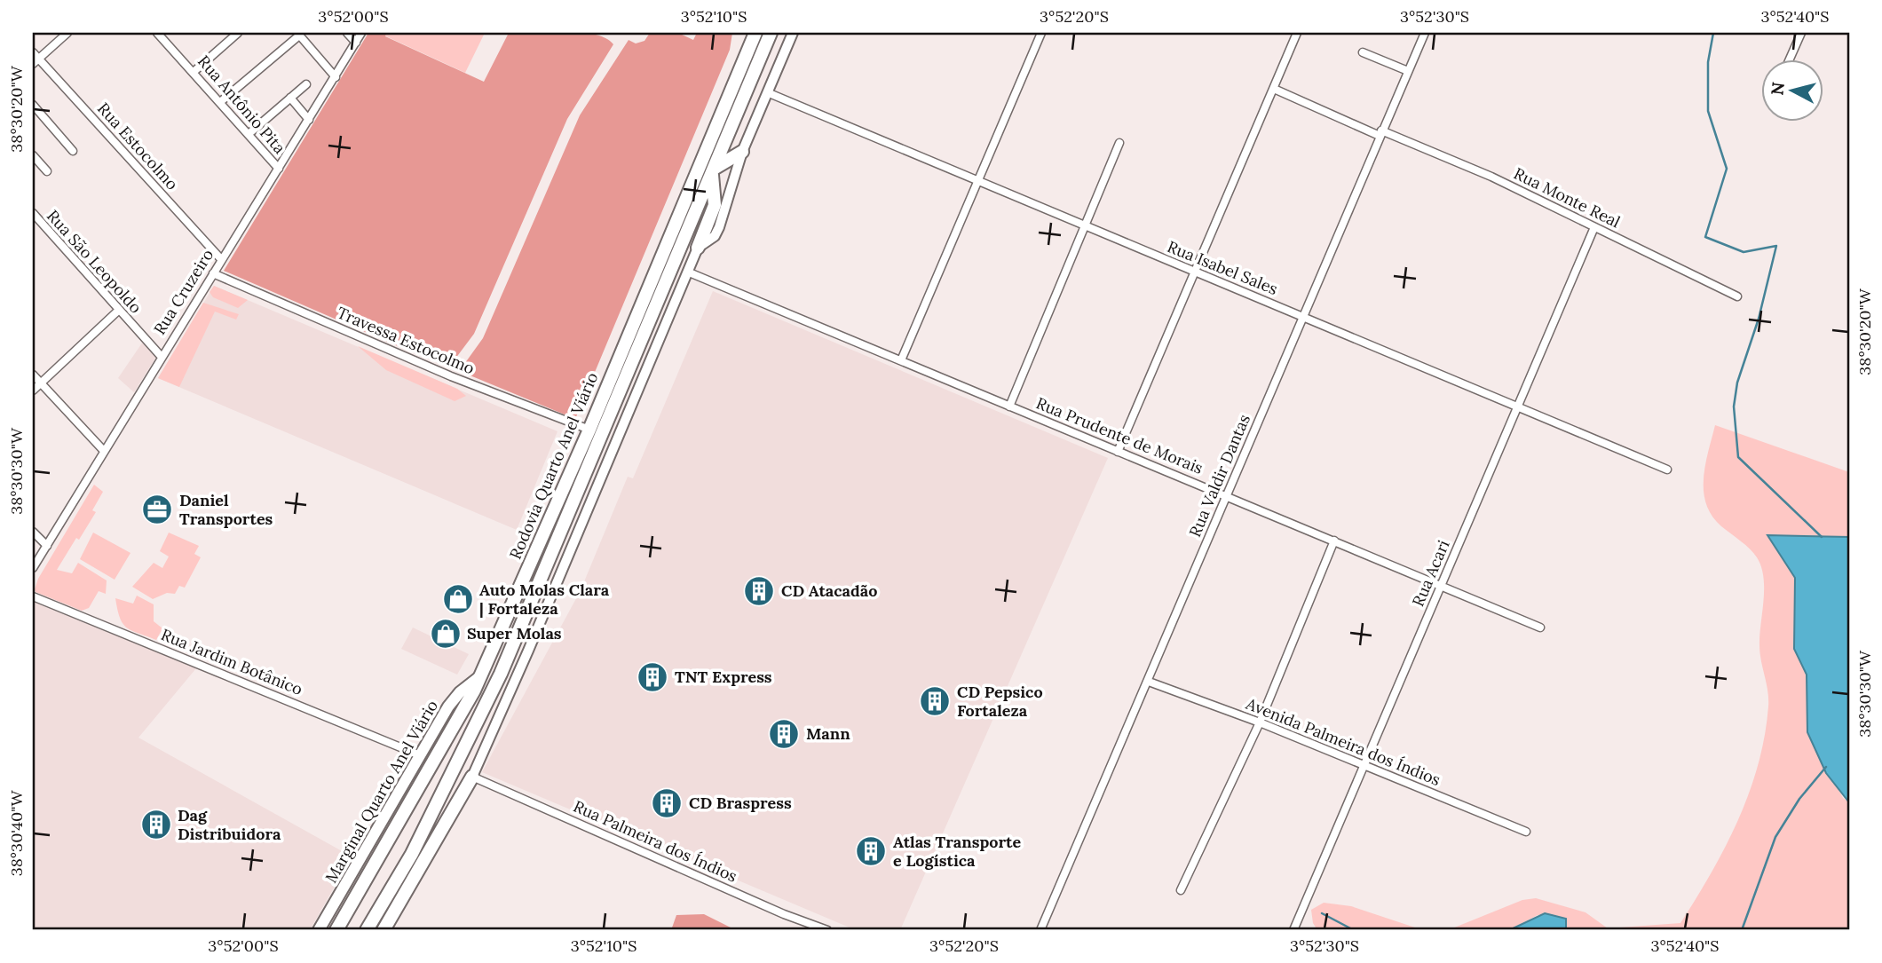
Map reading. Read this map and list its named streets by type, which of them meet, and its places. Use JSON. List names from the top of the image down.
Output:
{
  "streets": {
    "highway": ["Rodovia Quarto Anel Viário"],
    "main road": ["Marginal Quarto Anel Viário"],
    "street": [
      "Rua Antônio Pita",
      "Rua Estocolmo",
      "Rua Monte Real",
      "Rua São Leopoldo",
      "Rua Isabel Sales",
      "Rua Cruzeiro",
      "Travessa Estocolmo",
      "Rua Prudente de Morais",
      "Rua Valdir Dantas",
      "Rua Acari",
      "Rua Jardim Botânico",
      "Avenida Palmeira dos Índios",
      "Rua Palmeira dos Índios"
    ]
  },
  "crossings": [
    ["Rua Antônio Pita", "Rua Cruzeiro"],
    ["Rua Estocolmo", "Rua Cruzeiro"],
    ["Rua Monte Real", "Rua Valdir Dantas"],
    ["Rua Monte Real", "Rua Acari"],
    ["Rua São Leopoldo", "Rua Cruzeiro"],
    ["Rua Isabel Sales", "Rua Valdir Dantas"],
    ["Rua Isabel Sales", "Rua Acari"],
    ["Rua Cruzeiro", "Travessa Estocolmo"],
    ["Travessa Estocolmo", "Rodovia Quarto Anel Viário"],
    ["Rua Prudente de Morais", "Rua Valdir Dantas"],
    ["Rua Prudente de Morais", "Rua Acari"],
    ["Rodovia Quarto Anel Viário", "Marginal Quarto Anel Viário"],
    ["Rua Valdir Dantas", "Avenida Palmeira dos Índios"],
    ["Rua Acari", "Avenida Palmeira dos Índios"],
    ["Rua Jardim Botânico", "Marginal Quarto Anel Viário"]
  ],
  "places": {
    "office": ["Daniel Transportes"],
    "building": [
      "CD Atacadão",
      "TNT Express",
      "CD Pepsico Fortaleza",
      "Mann",
      "CD Braspress",
      "Dag Distribuidora",
      "Atlas Transporte e Logística"
    ],
    "shop": ["Auto Molas Clara | Fortaleza", "Super Molas"]
  },
  "north": "left",
  "coordinates": [
    "3°52'00\"S",
    "3°52'10\"S",
    "3°52'20\"S",
    "3°52'30\"S",
    "3°52'40\"S",
    "38°30'20\"W",
    "38°30'30\"W",
    "38°30'40\"W"
  ]
}
